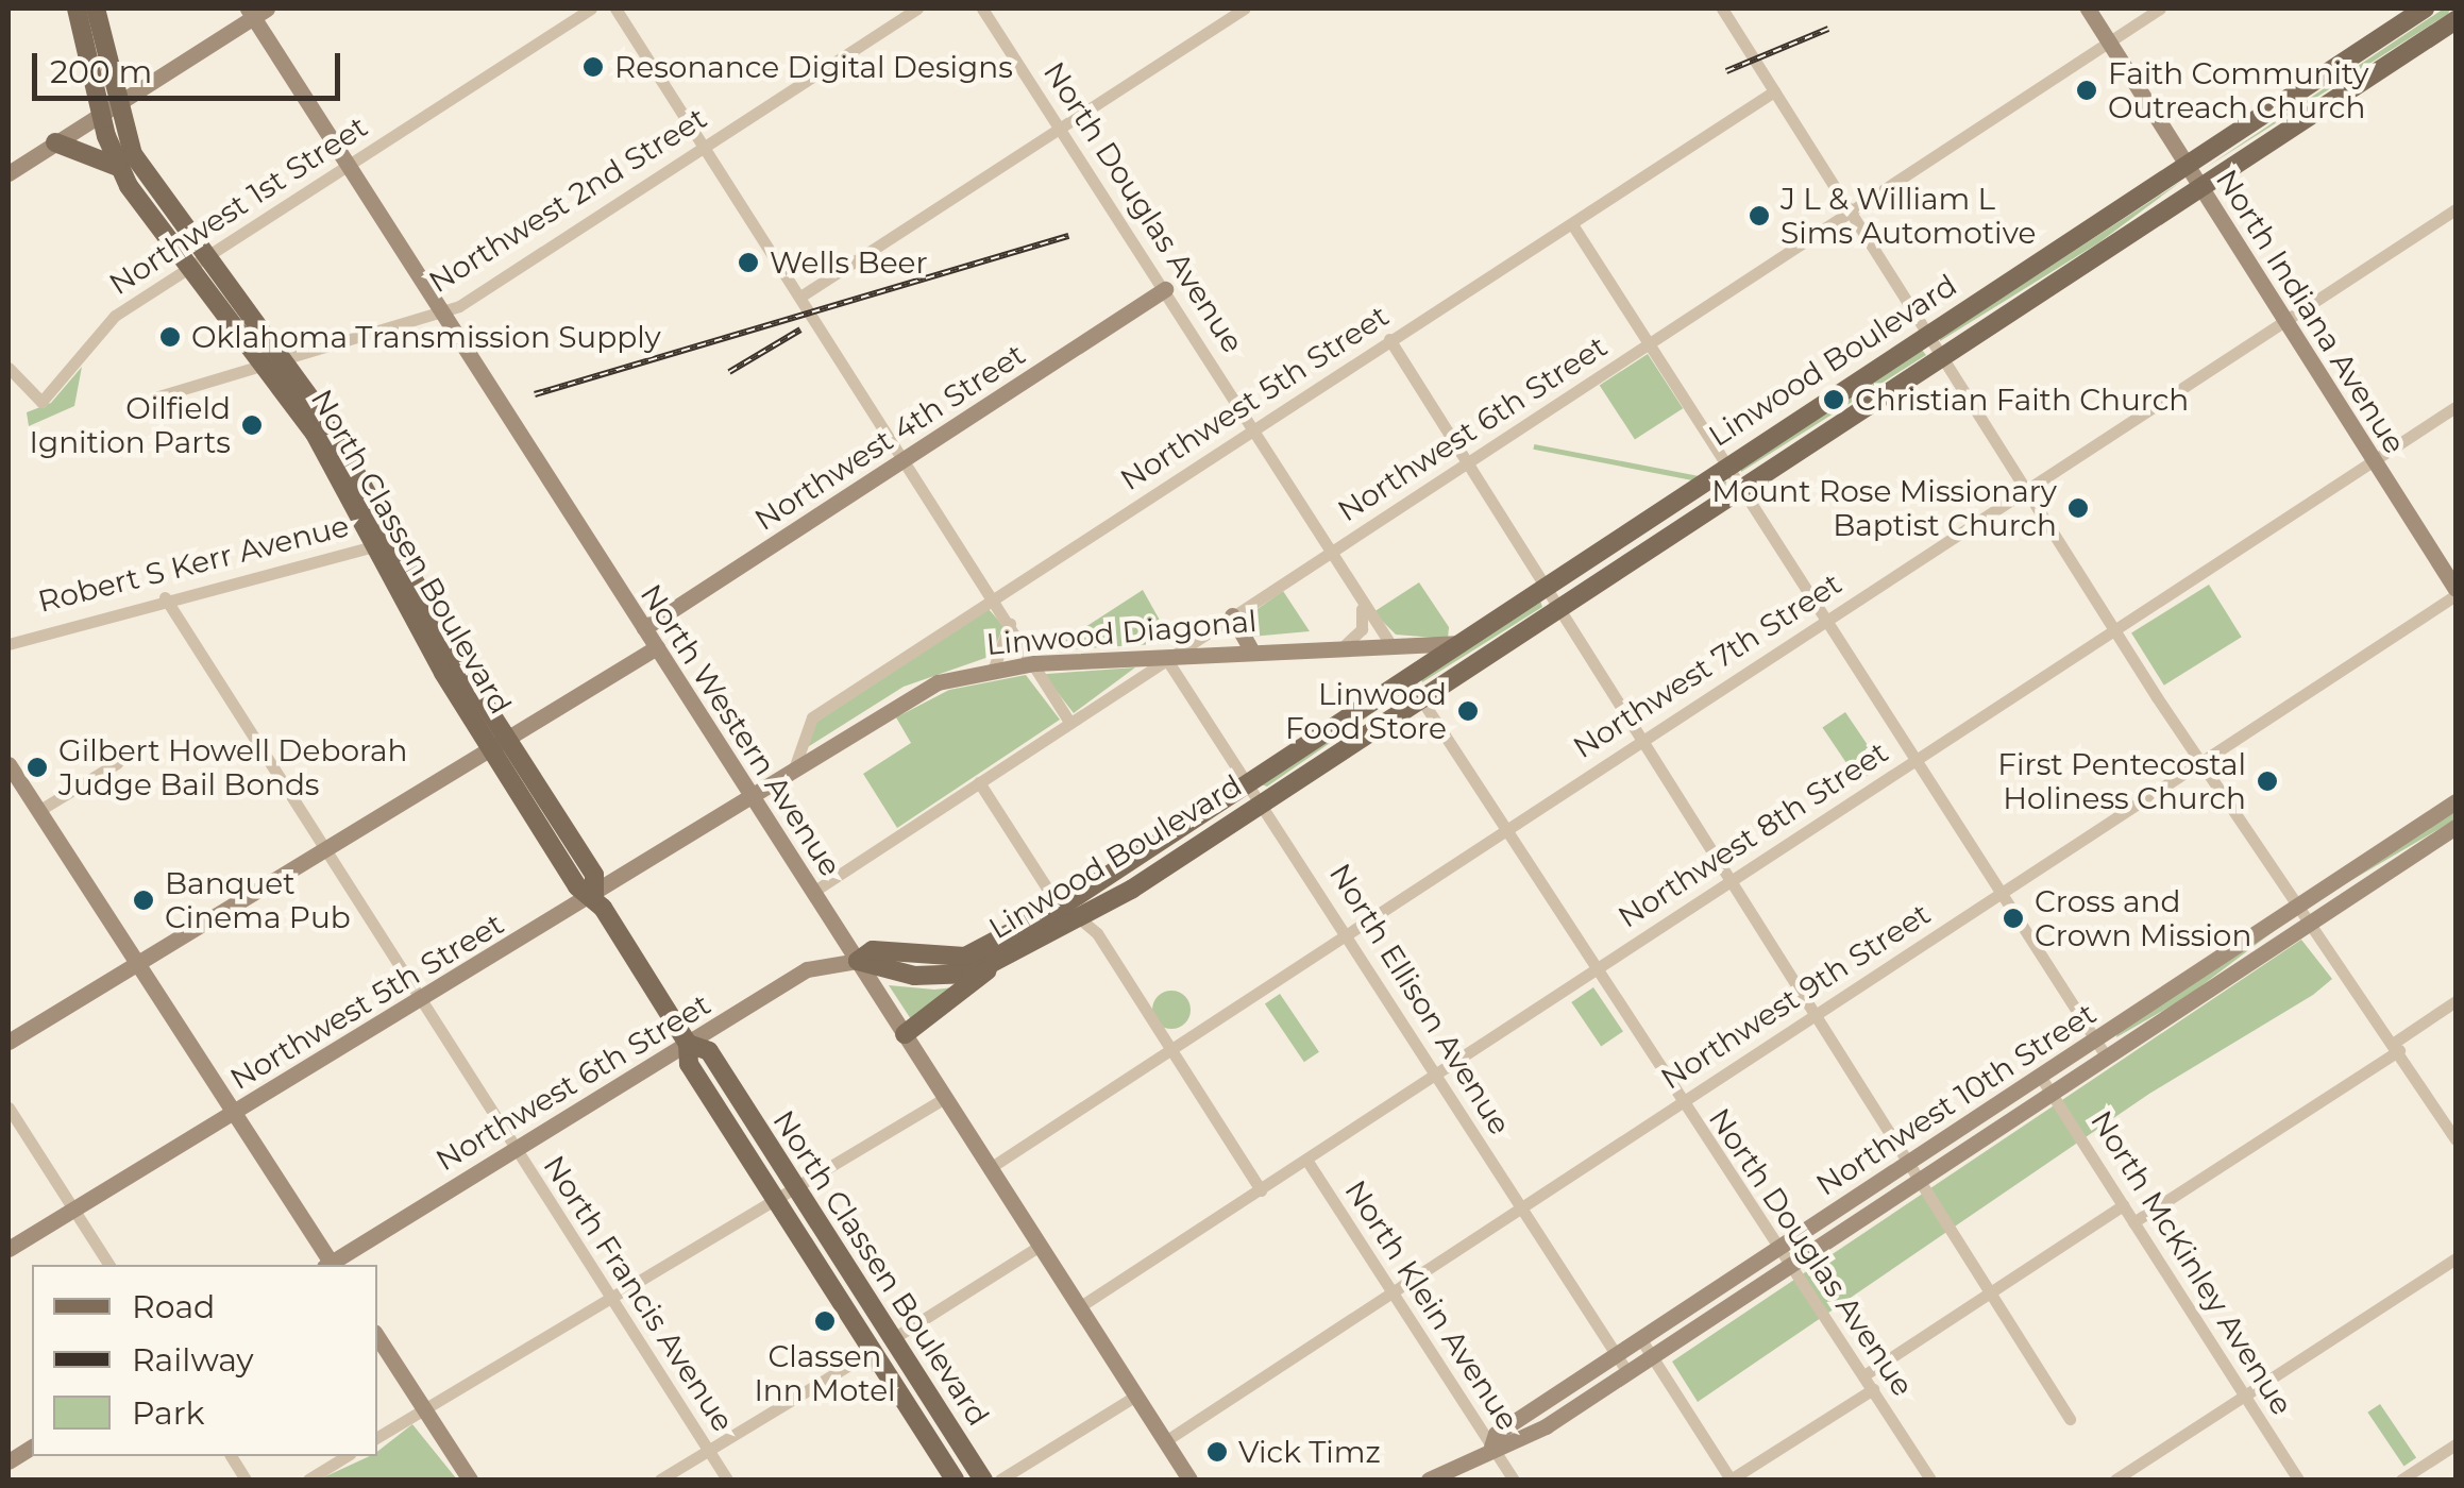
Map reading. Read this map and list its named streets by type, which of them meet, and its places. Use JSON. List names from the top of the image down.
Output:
{
  "streets": {
    "main road": [
      "North Indiana Avenue",
      "Linwood Boulevard",
      "Northwest 5th Street",
      "Northwest 6th Street",
      "Northwest 4th Street",
      "North Classen Boulevard",
      "Linwood Diagonal",
      "North Western Avenue",
      "Northwest 10th Street"
    ],
    "street": [
      "Northwest 2nd Street",
      "Northwest 1st Street",
      "North Douglas Avenue",
      "Robert S Kerr Avenue",
      "Northwest 7th Street",
      "Northwest 8th Street",
      "Northwest 9th Street",
      "North Ellison Avenue",
      "North McKinley Avenue",
      "North Francis Avenue",
      "North Klein Avenue"
    ]
  },
  "crossings": [
    ["Northwest 2nd Street", "North Classen Boulevard"],
    ["Northwest 2nd Street", "North Western Avenue"],
    ["Northwest 1st Street", "North Classen Boulevard"],
    ["Northwest 1st Street", "North Western Avenue"],
    ["North Douglas Avenue", "Linwood Boulevard"],
    ["North Douglas Avenue", "Northwest 5th Street"],
    ["North Douglas Avenue", "Northwest 6th Street"],
    ["North Douglas Avenue", "Northwest 4th Street"],
    ["North Douglas Avenue", "Linwood Diagonal"],
    ["North Douglas Avenue", "Northwest 7th Street"],
    ["North Douglas Avenue", "Northwest 8th Street"],
    ["North Douglas Avenue", "Northwest 9th Street"],
    ["North Douglas Avenue", "Northwest 10th Street"],
    ["North Indiana Avenue", "Linwood Boulevard"],
    ["North Indiana Avenue", "Northwest 6th Street"],
    ["North Indiana Avenue", "Northwest 7th Street"],
    ["North Indiana Avenue", "Northwest 8th Street"],
    ["North Indiana Avenue", "Northwest 9th Street"],
    ["Linwood Boulevard", "Northwest 6th Street"],
    ["Linwood Boulevard", "Linwood Diagonal"],
    ["Linwood Boulevard", "North Western Avenue"],
    ["Linwood Boulevard", "North Ellison Avenue"],
    ["Northwest 5th Street", "North Classen Boulevard"],
    ["Northwest 5th Street", "Linwood Diagonal"],
    ["Northwest 5th Street", "North Western Avenue"],
    ["Northwest 5th Street", "North Francis Avenue"],
    ["Northwest 6th Street", "North Classen Boulevard"],
    ["Northwest 6th Street", "Linwood Diagonal"],
    ["Northwest 6th Street", "North Western Avenue"],
    ["Northwest 6th Street", "North Ellison Avenue"],
    ["Northwest 6th Street", "North Francis Avenue"],
    ["Northwest 4th Street", "North Western Avenue"],
    ["North Classen Boulevard", "Robert S Kerr Avenue"],
    ["Robert S Kerr Avenue", "North Francis Avenue"],
    ["Linwood Diagonal", "North Western Avenue"],
    ["Linwood Diagonal", "North Ellison Avenue"],
    ["Northwest 7th Street", "North Western Avenue"],
    ["Northwest 7th Street", "North Ellison Avenue"],
    ["North Western Avenue", "Northwest 8th Street"],
    ["North Western Avenue", "Northwest 9th Street"],
    ["Northwest 8th Street", "North Ellison Avenue"],
    ["Northwest 8th Street", "North Klein Avenue"],
    ["Northwest 9th Street", "North Ellison Avenue"],
    ["Northwest 9th Street", "North Klein Avenue"],
    ["North Ellison Avenue", "Northwest 10th Street"],
    ["Northwest 10th Street", "North McKinley Avenue"],
    ["Northwest 10th Street", "North Klein Avenue"]
  ],
  "places": [
    "Resonance Digital Designs",
    "Faith Community Outreach Church",
    "J L & William L Sims Automotive",
    "Wells Beer",
    "Oklahoma Transmission Supply",
    "Christian Faith Church",
    "Oilfield Ignition Parts",
    "Mount Rose Missionary Baptist Church",
    "Linwood Food Store",
    "Gilbert Howell Deborah Judge Bail Bonds",
    "First Pentecostal Holiness Church",
    "Banquet Cinema Pub",
    "Cross and Crown Mission",
    "Classen Inn Motel",
    "Vick Timz"
  ],
  "legend": ["Road", "Railway", "Park"],
  "scale_bar": "200 m"
}
